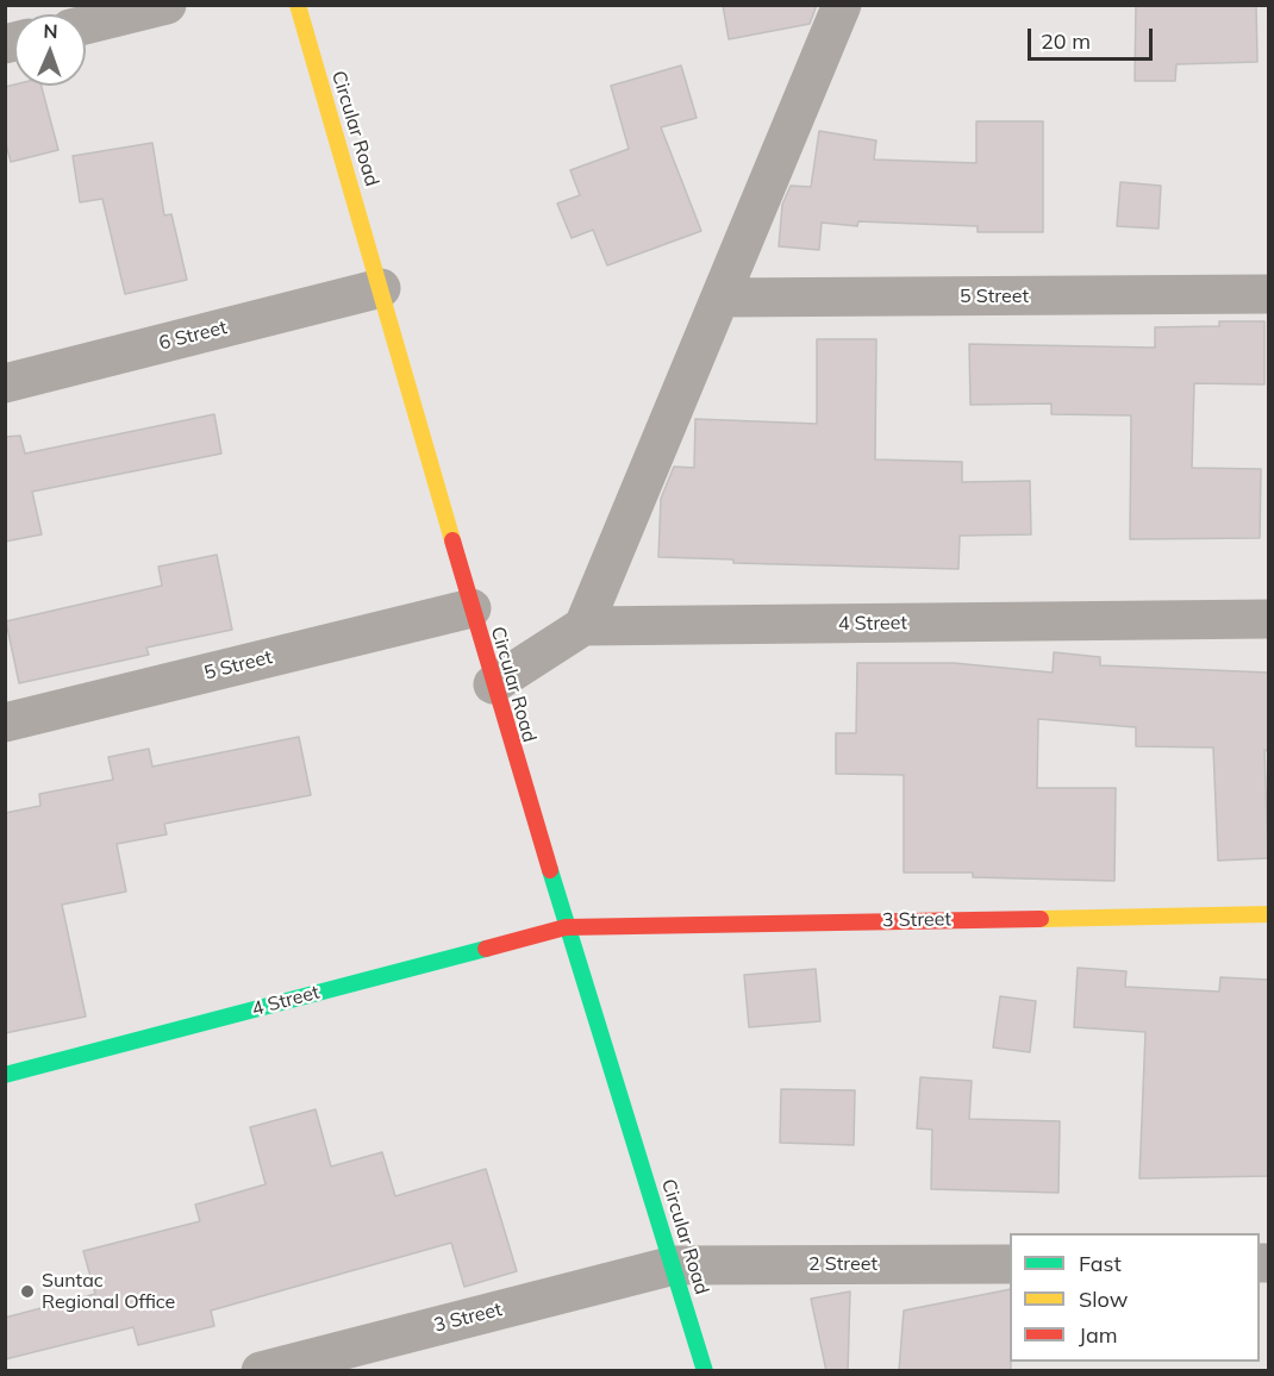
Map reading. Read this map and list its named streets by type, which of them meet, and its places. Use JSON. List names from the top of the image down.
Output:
{
  "streets": {
    "main road": ["Circular Road", "4 Street", "3 Street"],
    "street": ["5 Street", "6 Street", "2 Street"]
  },
  "crossings": [
    ["Circular Road", "5 Street"],
    ["Circular Road", "6 Street"],
    ["Circular Road", "4 Street"],
    ["Circular Road", "3 Street"],
    ["Circular Road", "2 Street"],
    ["4 Street", "3 Street"],
    ["3 Street", "2 Street"]
  ],
  "places": ["Suntac Regional Office"],
  "legend": ["Fast", "Slow", "Jam"],
  "scale_bar": "20 m",
  "north": "top"
}
